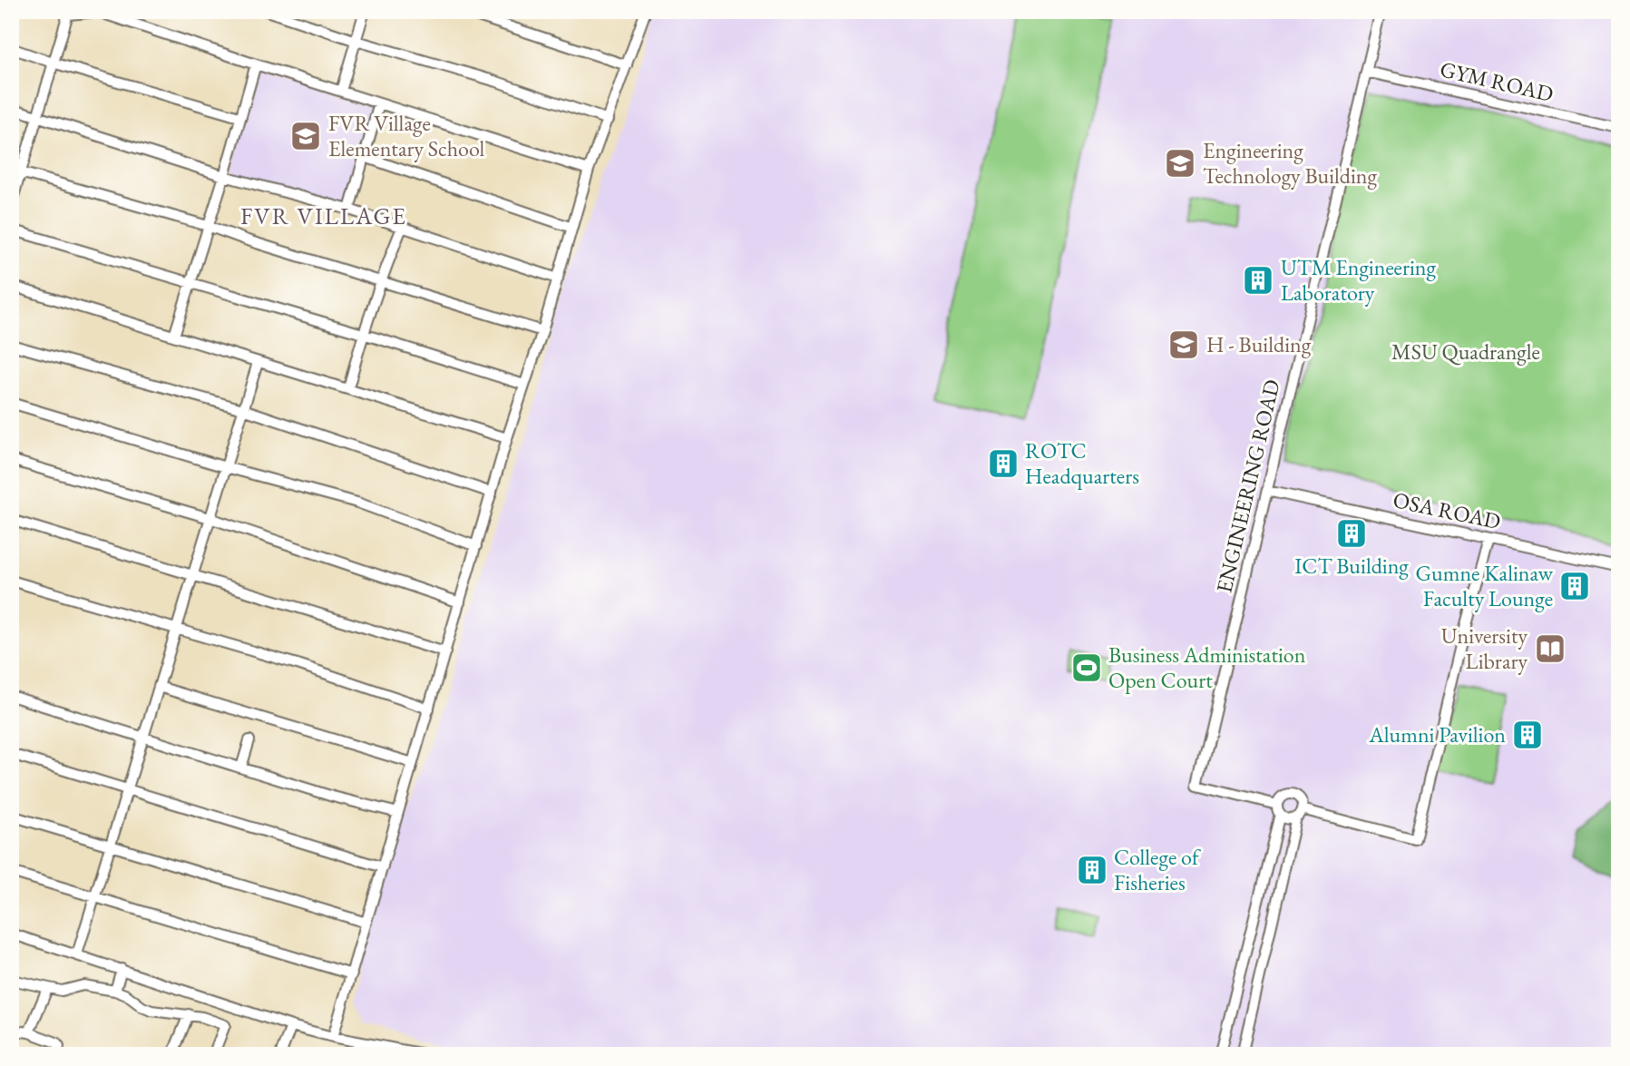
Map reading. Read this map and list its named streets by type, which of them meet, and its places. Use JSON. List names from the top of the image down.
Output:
{
  "streets": {
    "street": ["GYM ROAD", "ENGINEERING ROAD", "OSA ROAD"]
  },
  "crossings": [
    ["GYM ROAD", "ENGINEERING ROAD"],
    ["ENGINEERING ROAD", "OSA ROAD"]
  ],
  "districts": ["FVR VILLAGE"],
  "parks": ["MSU Quadrangle"],
  "places": {
    "school or university": ["FVR Village Elementary School", "Engineering Technology Building", "H - Building"],
    "building": [
      "UTM Engineering Laboratory",
      "ROTC Headquarters",
      "ICT Building",
      "Gumne Kalinaw Faculty Lounge",
      "Alumni Pavilion",
      "College of Fisheries"
    ],
    "library": ["University Library"],
    "sports": ["Business Administation Open Court"]
  }
}
